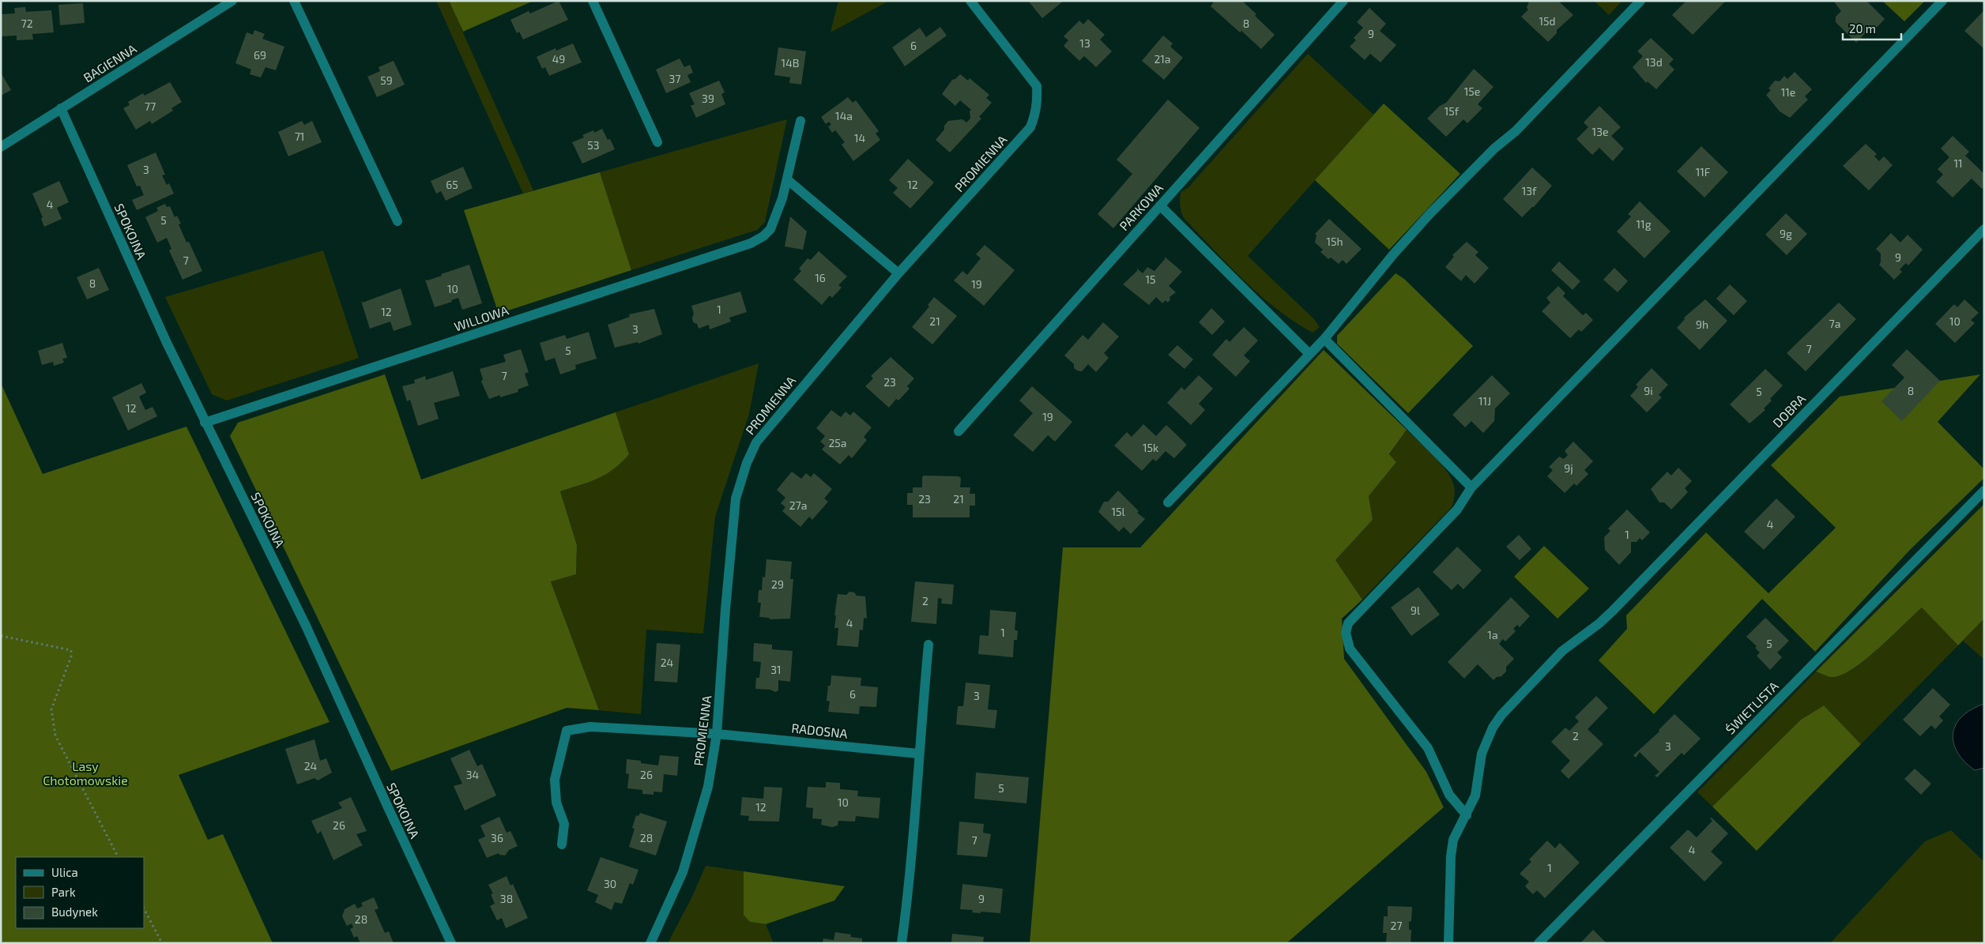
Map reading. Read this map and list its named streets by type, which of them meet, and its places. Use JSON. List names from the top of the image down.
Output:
{
  "streets": {
    "street": [
      "BAGIENNA",
      "PROMIENNA",
      "PARKOWA",
      "SPOKOJNA",
      "WILLOWA",
      "DOBRA",
      "ŚWIETLISTA",
      "RADOSNA"
    ]
  },
  "crossings": [
    ["BAGIENNA", "SPOKOJNA"],
    ["PROMIENNA", "RADOSNA"],
    ["SPOKOJNA", "WILLOWA"]
  ],
  "parks": ["Lasy Chotomowskie"],
  "house_numbers": [
    "15d",
    "72",
    "8",
    "9",
    "13",
    "6",
    "69",
    "49",
    "21a",
    "13d",
    "14B",
    "37",
    "59",
    "15e",
    "11e",
    "39",
    "77",
    "15f",
    "14a",
    "13e",
    "71",
    "14",
    "53",
    "11",
    "3",
    "11F",
    "65",
    "12",
    "13f",
    "4",
    "5",
    "11g",
    "9g",
    "15h",
    "9",
    "7",
    "16",
    "15",
    "8",
    "19",
    "10",
    "1",
    "12",
    "21",
    "10",
    "7a",
    "9h",
    "3",
    "7",
    "5",
    "7",
    "23",
    "9i",
    "8",
    "5",
    "11J",
    "12",
    "19",
    "25a",
    "15k",
    "9j",
    "23",
    "21",
    "27a",
    "15l",
    "4",
    "1",
    "29",
    "2",
    "9l",
    "4",
    "1",
    "1a",
    "5",
    "24",
    "31",
    "6",
    "3",
    "2",
    "3",
    "24",
    "34",
    "26",
    "5",
    "10",
    "12",
    "26",
    "36",
    "28",
    "7",
    "4",
    "1",
    "30",
    "38",
    "9",
    "28",
    "27"
  ],
  "legend": ["Ulica", "Park", "Budynek"],
  "scale_bar": "20 m"
}
